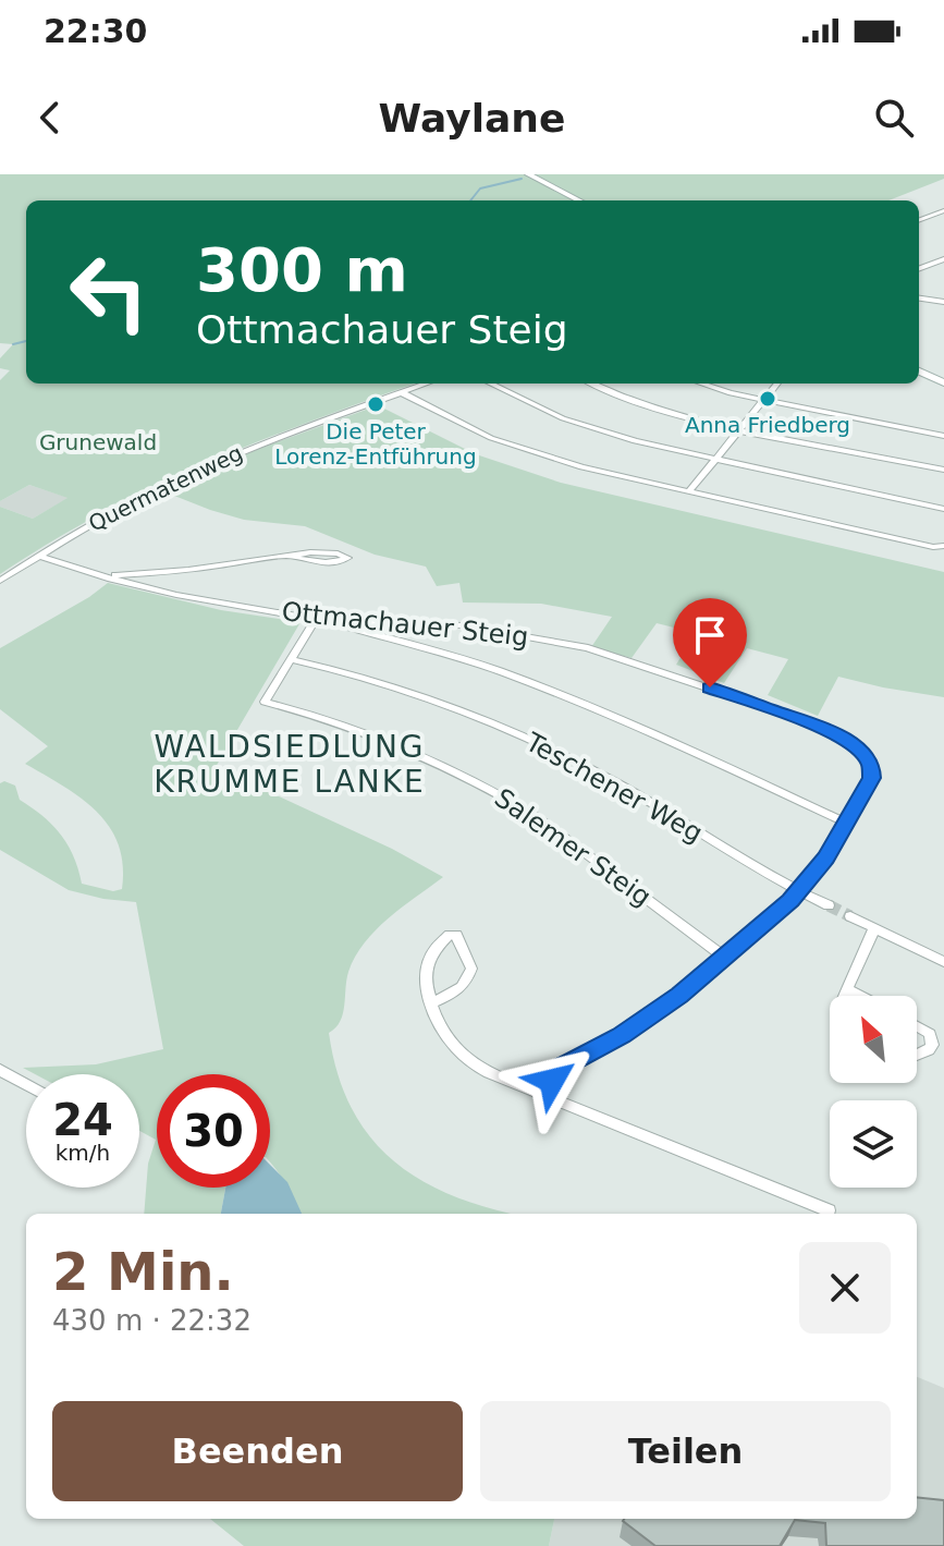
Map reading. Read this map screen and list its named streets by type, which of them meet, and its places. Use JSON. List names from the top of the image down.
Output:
{
  "streets": {
    "street": [
      "Quermatenweg",
      "Ottmachauer Steig",
      "Teschener Weg",
      "Salemer Steig"
    ]
  },
  "crossings": [
    ["Quermatenweg", "Ottmachauer Steig"],
    ["Teschener Weg", "Salemer Steig"]
  ],
  "districts": ["WALDSIEDLUNG KRUMME LANKE"],
  "parks": ["Grunewald"],
  "places": ["Anna Friedberg", "Die Peter Lorenz-Entführung"],
  "north": "top left",
  "page": {
    "status": "22:30",
    "header": "Waylane",
    "turn": ["300 m", "Ottmachauer Steig"],
    "speed": "24 km/h",
    "limit": "30",
    "heading": ["2 Min.", "430 m · 22:32"],
    "buttons": ["Beenden", "Teilen"]
  }
}
